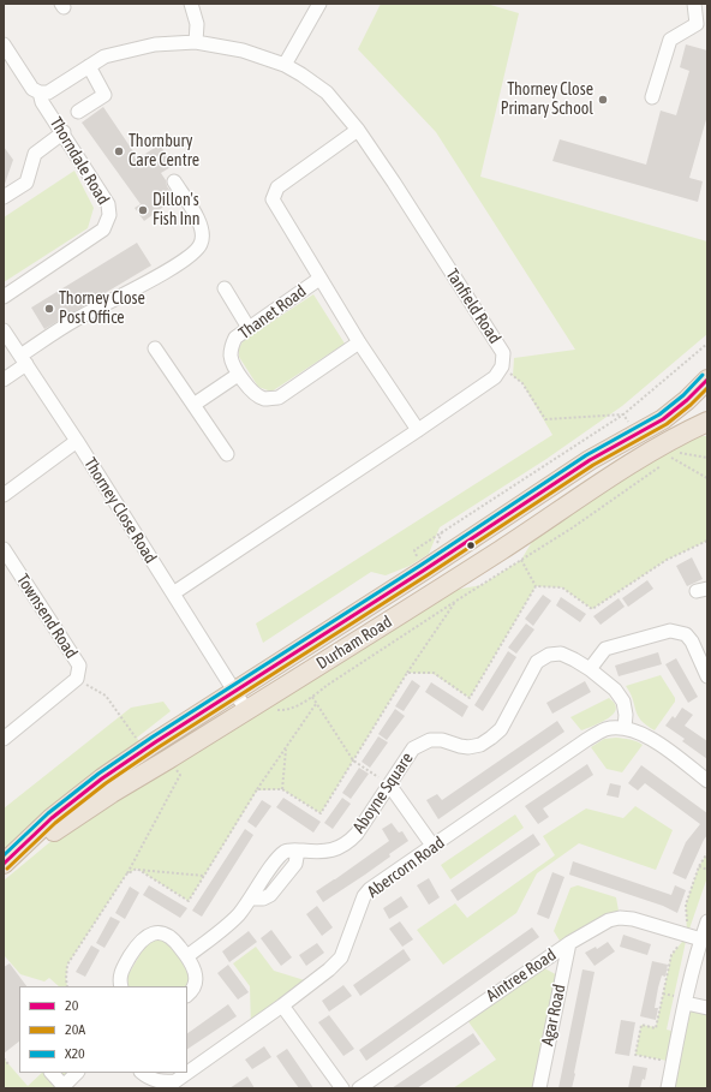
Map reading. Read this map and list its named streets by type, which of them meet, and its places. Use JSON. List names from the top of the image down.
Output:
{
  "streets": {
    "highway": ["Durham Road"],
    "street": [
      "Thorndale Road",
      "Tanfield Road",
      "Thanet Road",
      "Thorney Close Road",
      "Townsend Road",
      "Aboyne Square",
      "Abercorn Road",
      "Aintree Road",
      "Agar Road"
    ]
  },
  "crossings": [
    ["Thorndale Road", "Tanfield Road"],
    ["Tanfield Road", "Thanet Road"],
    ["Tanfield Road", "Thorney Close Road"],
    ["Thorney Close Road", "Durham Road"],
    ["Aboyne Square", "Abercorn Road"],
    ["Aintree Road", "Agar Road"]
  ],
  "places": [
    "Thorney Close Primary School",
    "Thornbury Care Centre",
    "Dillon's Fish Inn",
    "Thorney Close Post Office"
  ],
  "lines": ["transit line X20", "transit line 20", "transit line 20A"],
  "legend": ["20", "20A", "X20"]
}
